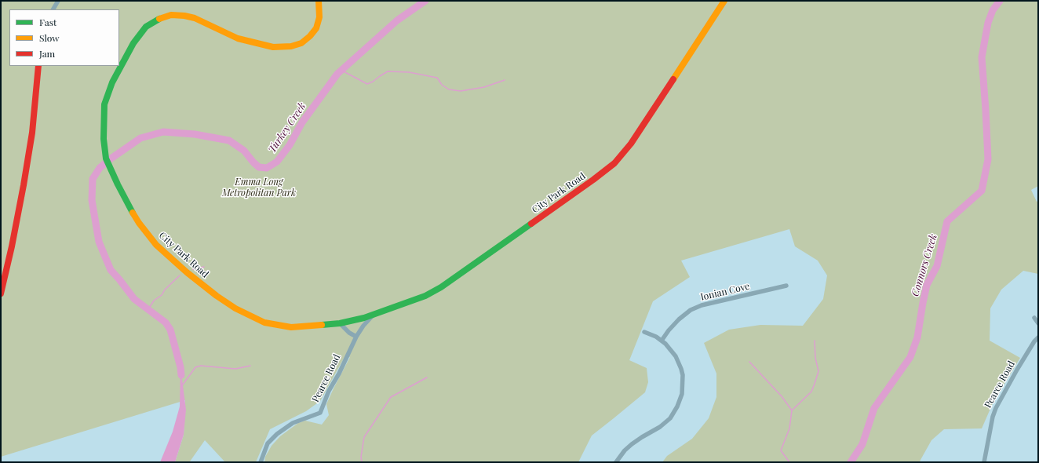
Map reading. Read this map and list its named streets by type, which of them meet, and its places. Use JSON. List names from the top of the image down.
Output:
{
  "streets": {
    "street": ["City Park Road", "Ionian Cove", "Pearce Road"]
  },
  "crossings": [
    ["City Park Road", "Pearce Road"]
  ],
  "water": ["Turkey Creek", "Connors Creek"],
  "parks": ["Emma Long Metropolitan Park"],
  "legend": ["Fast", "Slow", "Jam"]
}
